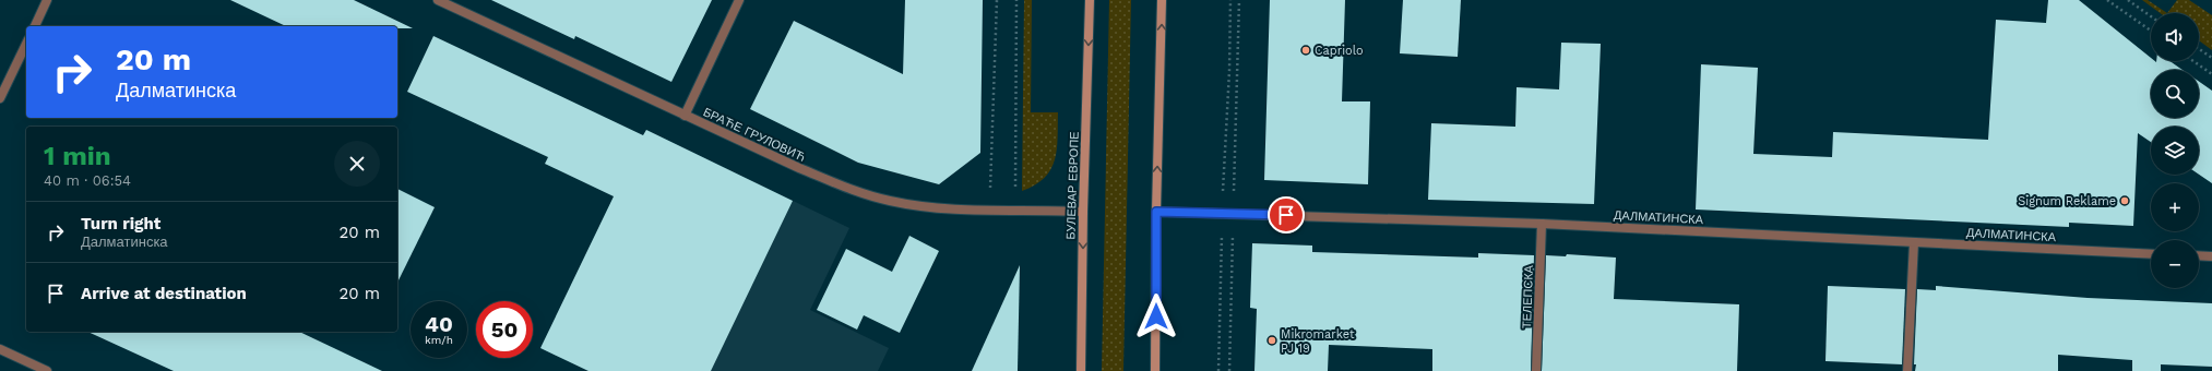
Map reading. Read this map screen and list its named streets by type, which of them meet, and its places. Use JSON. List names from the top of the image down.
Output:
{
  "streets": {
    "main road": ["БУЛЕВАР ЕВРОПЕ"],
    "street": ["БРАЋЕ ГРУЛОВИЋ", "ДАЛМАТИНСКА", "ТЕЛЕПСКА"]
  },
  "crossings": [
    ["БРАЋЕ ГРУЛОВИЋ", "БУЛЕВАР ЕВРОПЕ"],
    ["ДАЛМАТИНСКА", "ТЕЛЕПСКА"]
  ],
  "places": ["Capriolo", "Signum Reklame", "Mikromarket PJ 19"],
  "page": {
    "map_buttons": ["+", "−"],
    "turn": ["20 m", "Далматинска"],
    "heading": ["1 min", "40 m · 06:54"],
    "list": [
      {
        "name": "Turn right",
        "note": "Далматинска",
        "value": "20 m"
      },
      {
        "name": "Arrive at destination",
        "value": "20 m"
      }
    ],
    "speed": "40 km/h",
    "limit": "50"
  }
}
